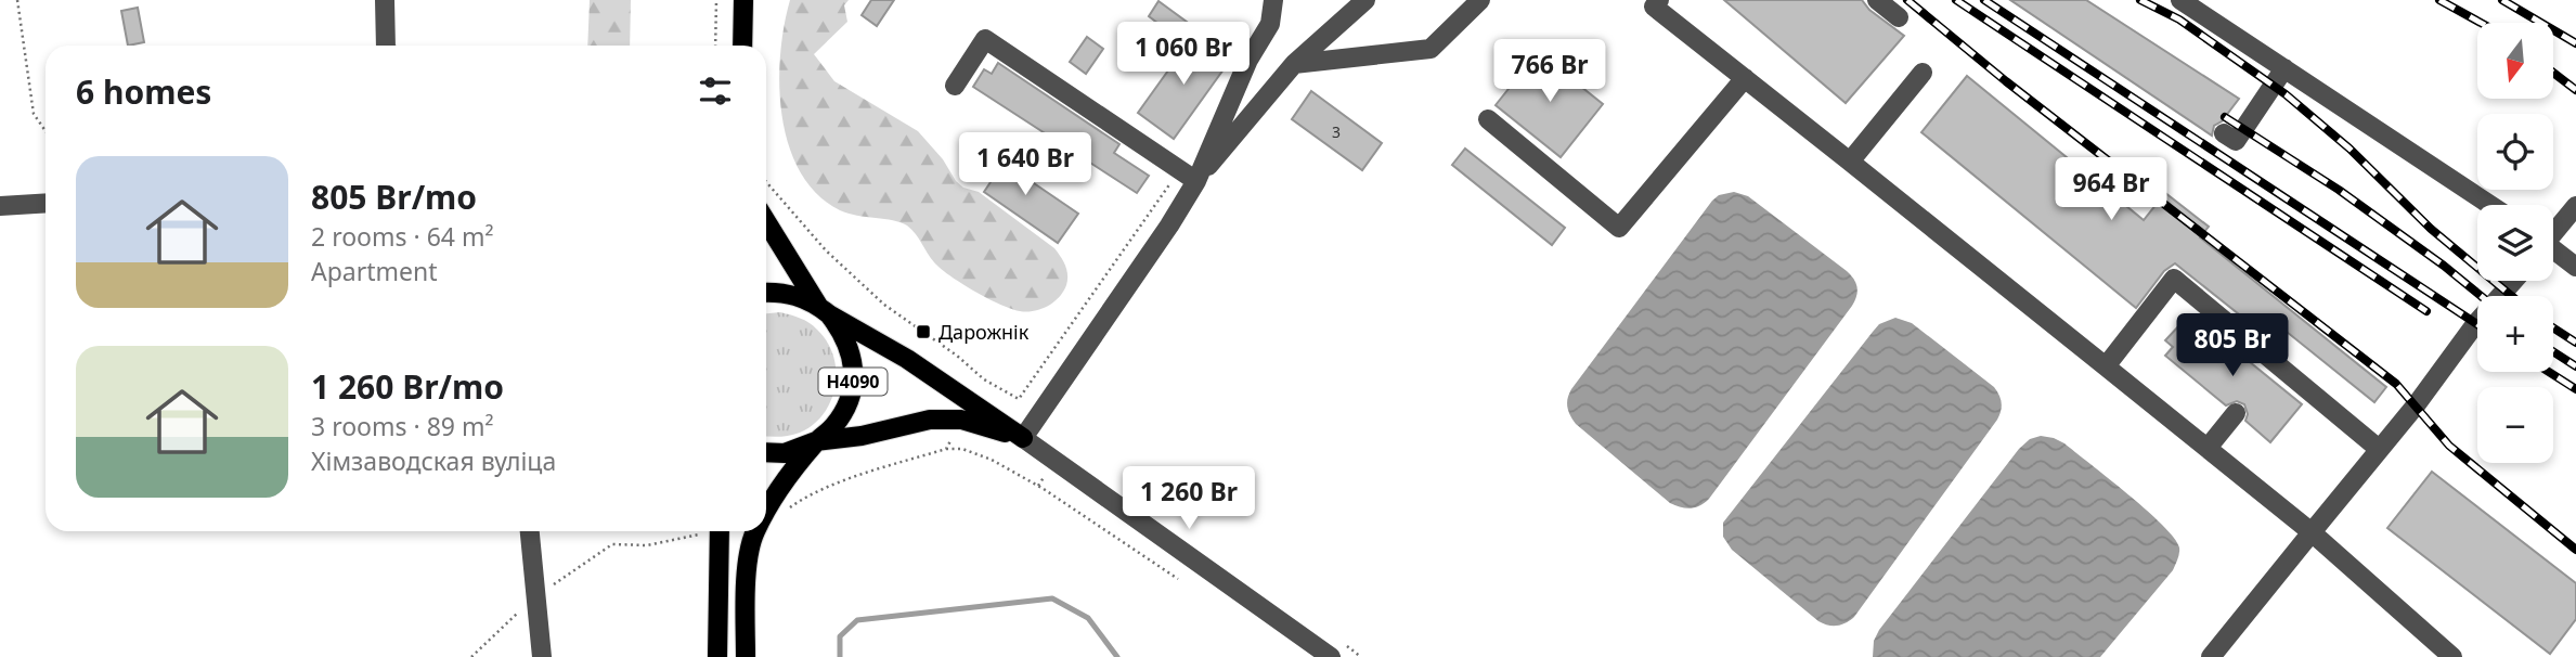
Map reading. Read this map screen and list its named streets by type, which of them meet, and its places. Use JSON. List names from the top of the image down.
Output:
{
  "streets": {
    "main road": ["Н4090"]
  },
  "places": {
    "transit": ["Дарожнік"]
  },
  "house_numbers": ["3"],
  "north": "bottom",
  "page": {
    "price": [
      "1 060 Br",
      "766 Br",
      "1 640 Br",
      "964 Br",
      "805 Br",
      "1 260 Br"
    ],
    "map_buttons": ["+", "−"],
    "heading": "6 homes",
    "list": [
      {
        "name": "805 Br/mo",
        "note": "2 rooms · 64 m² · Apartment"
      },
      {
        "name": "1 260 Br/mo",
        "note": "3 rooms · 89 m² · Хімзаводская вуліца"
      }
    ]
  }
}
